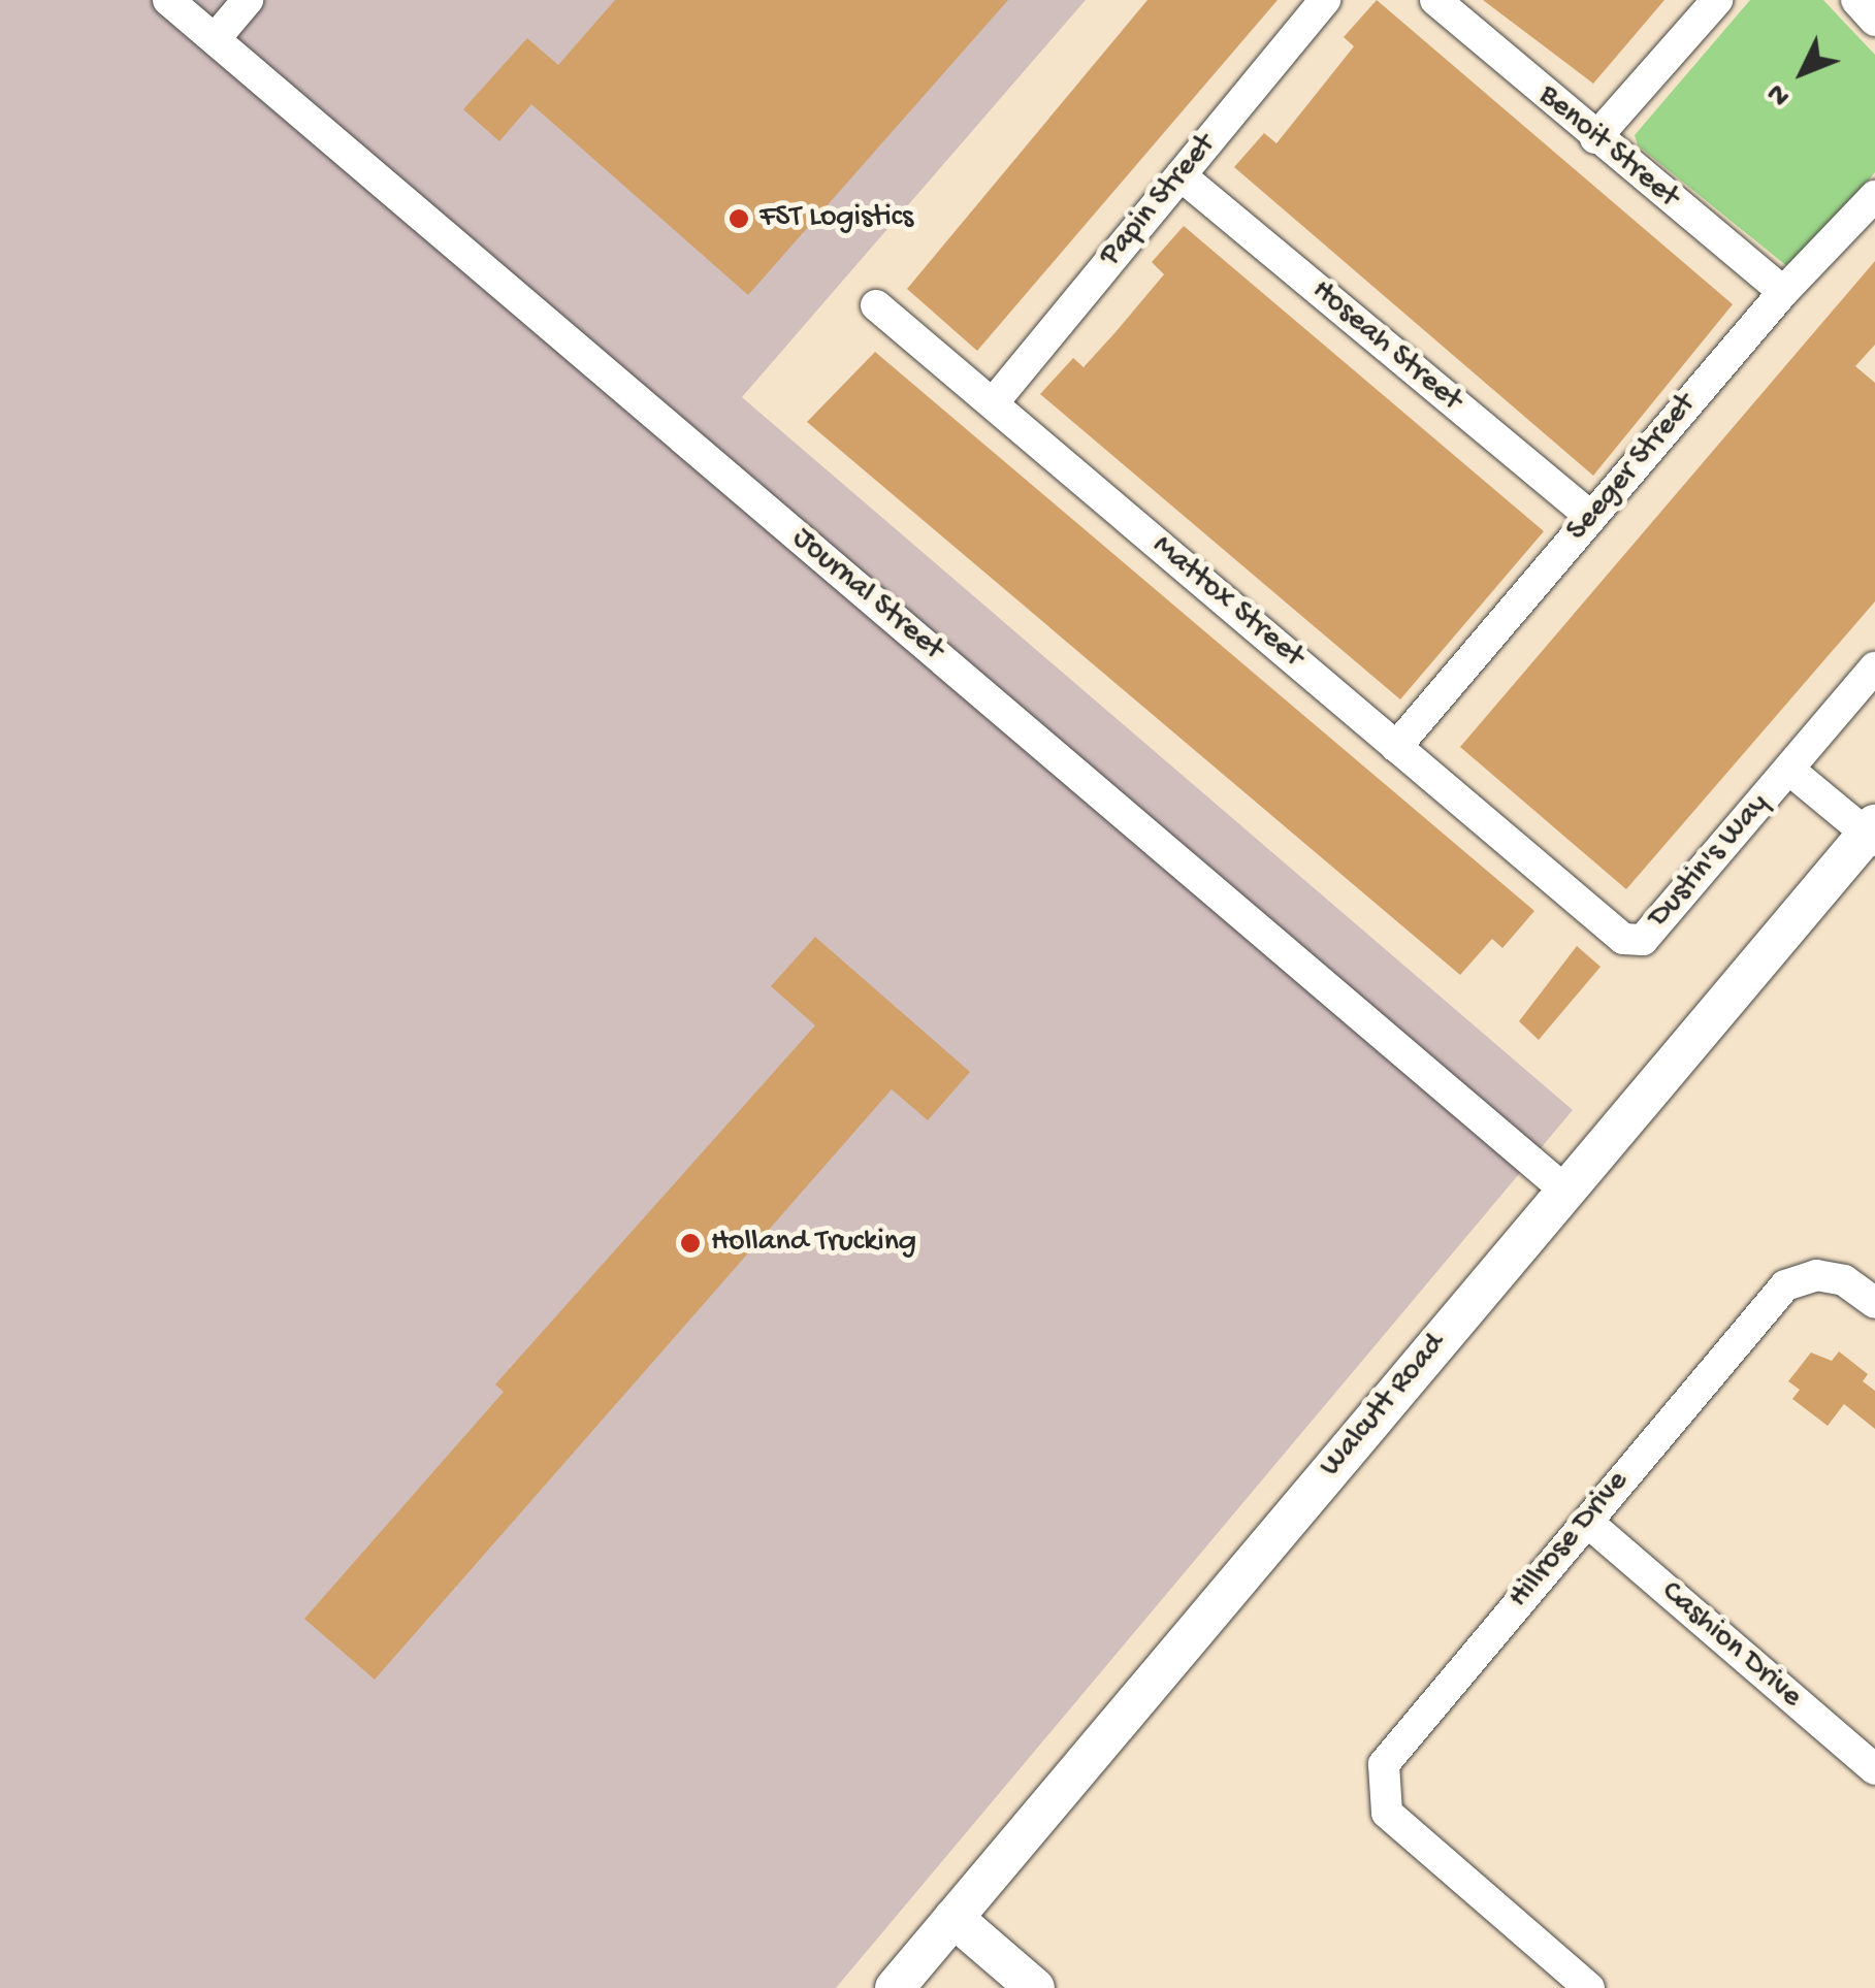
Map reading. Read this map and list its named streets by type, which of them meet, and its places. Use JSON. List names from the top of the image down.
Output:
{
  "streets": {
    "street": [
      "Benoit Street",
      "Papin Street",
      "Hoseah Street",
      "Seeger Street",
      "Journal Street",
      "Mattox Street",
      "Dustin's Way",
      "Walcutt Road",
      "Hillrose Drive",
      "Cashion Drive"
    ]
  },
  "crossings": [
    ["Benoit Street", "Seeger Street"],
    ["Papin Street", "Hoseah Street"],
    ["Papin Street", "Mattox Street"],
    ["Hoseah Street", "Seeger Street"],
    ["Seeger Street", "Mattox Street"],
    ["Journal Street", "Walcutt Road"],
    ["Mattox Street", "Dustin's Way"],
    ["Dustin's Way", "Walcutt Road"],
    ["Hillrose Drive", "Cashion Drive"]
  ],
  "places": ["FST Logistics", "Holland Trucking"],
  "north": "bottom left"
}
